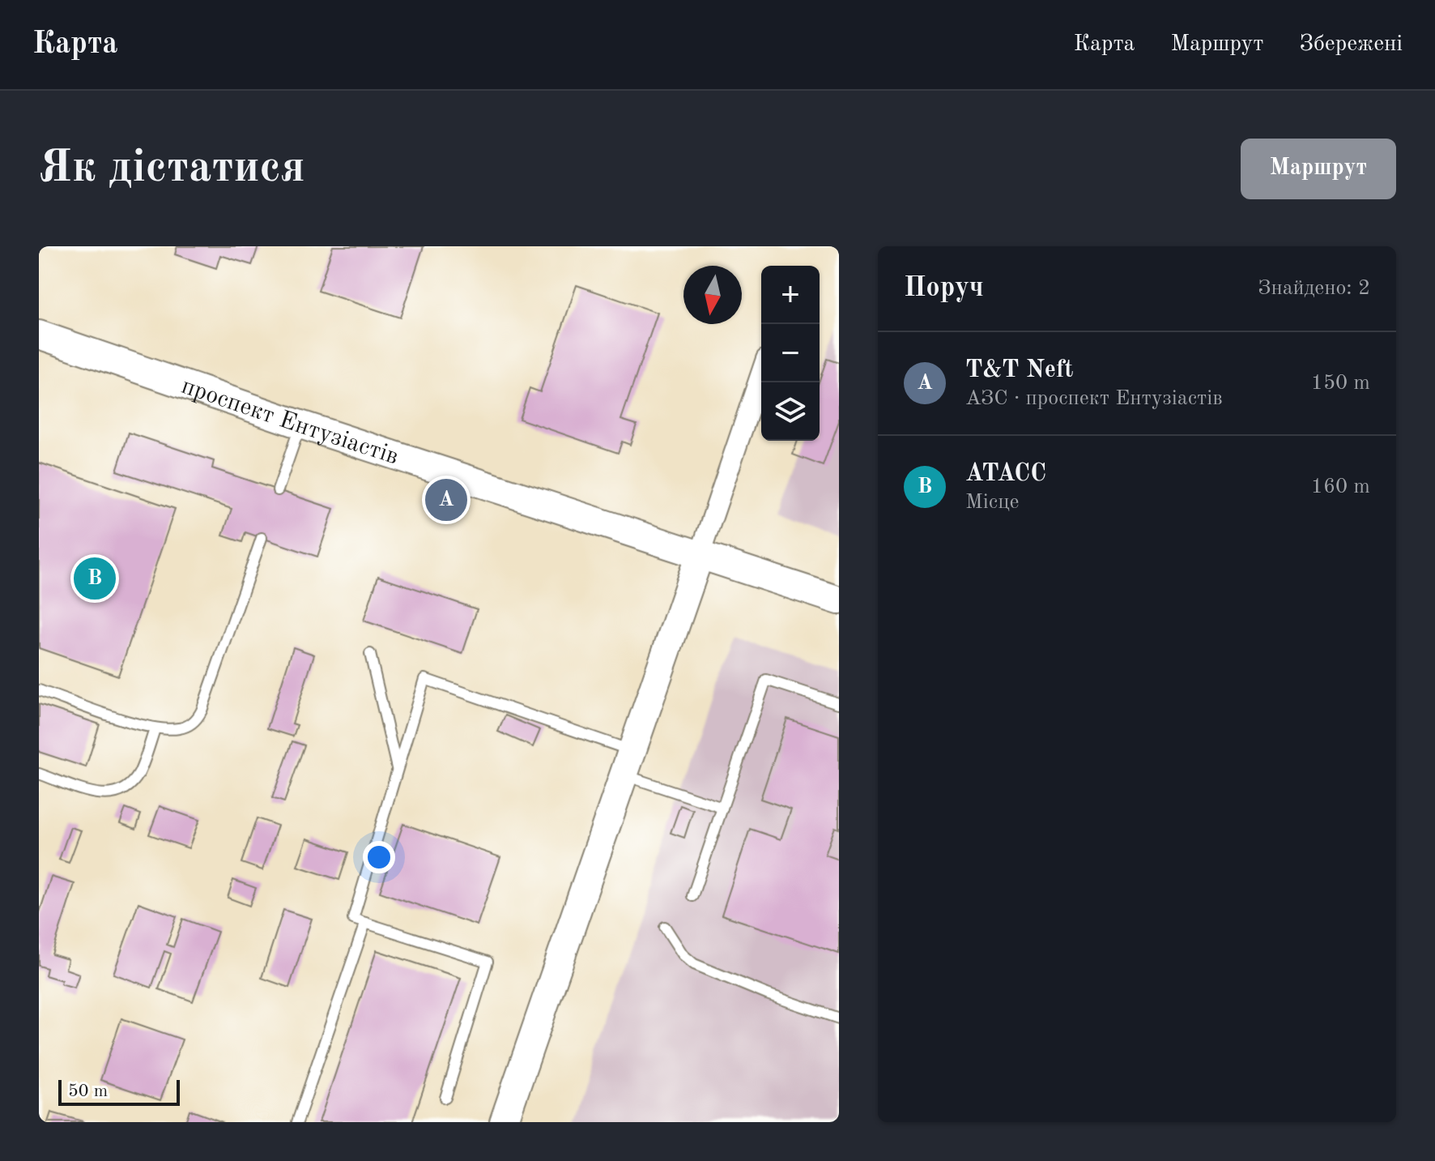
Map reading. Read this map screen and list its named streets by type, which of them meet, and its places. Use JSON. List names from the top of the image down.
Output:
{
  "streets": {
    "street": ["проспект Ентузіастів"]
  },
  "scale_bar": "50 m",
  "north": "bottom",
  "page": {
    "header": "Карта",
    "nav": ["Карта", "Маршрут", "Збережені"],
    "buttons": "Маршрут",
    "title": "Як дістатися",
    "heading": ["Поруч", "Знайдено: 2"],
    "map_buttons": ["+", "−"],
    "list": [
      {
        "mark": "A",
        "name": "T&T Neft",
        "note": "АЗС · проспект Ентузіастів",
        "value": "150 m"
      },
      {
        "mark": "B",
        "name": "АТАСС",
        "note": "Місце",
        "value": "160 m"
      }
    ],
    "pins": ["A", "B"],
    "scale": "50 m"
  }
}
